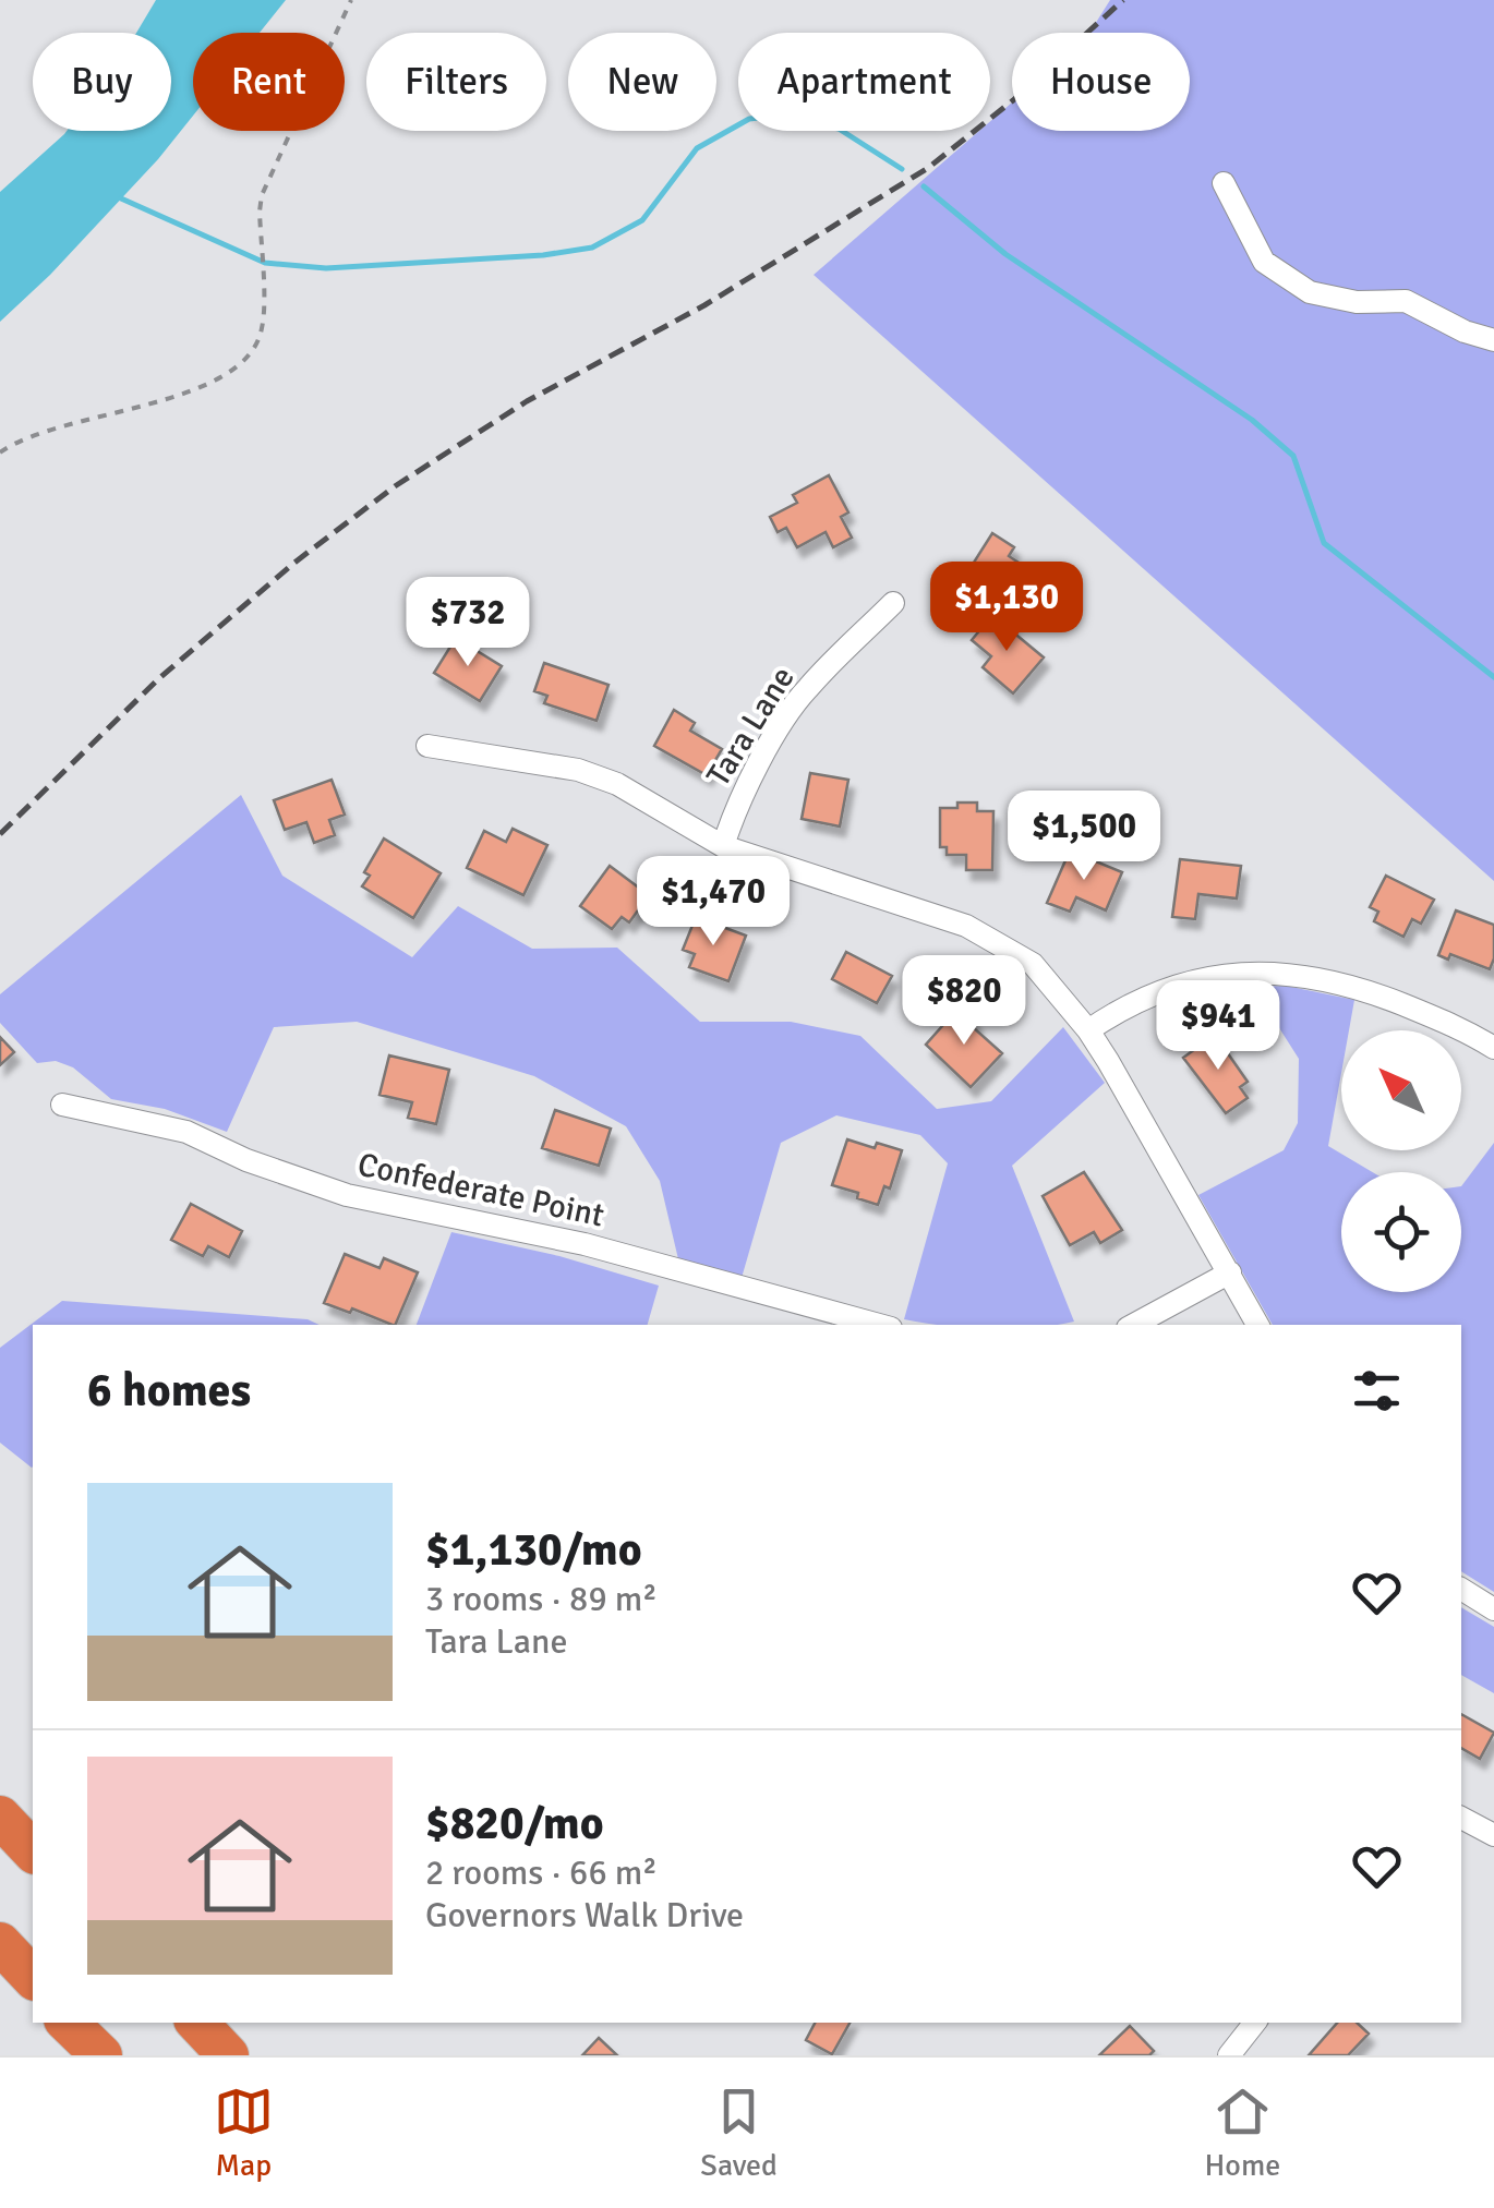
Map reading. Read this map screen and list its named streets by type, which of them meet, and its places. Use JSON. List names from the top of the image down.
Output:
{
  "streets": {
    "street": ["Tara Lane", "Confederate Point"]
  },
  "north": "top left",
  "page": {
    "chip": [
      "Buy",
      "Rent",
      "Filters",
      "New",
      "Apartment",
      "House"
    ],
    "price": [
      "$1,130",
      "$732",
      "$1,500",
      "$1,470",
      "$820",
      "$941"
    ],
    "heading": "6 homes",
    "list": [
      {
        "name": "$1,130/mo",
        "note": "3 rooms · 89 m² · Tara Lane"
      },
      {
        "name": "$820/mo",
        "note": "2 rooms · 66 m² · Governors Walk Drive"
      }
    ],
    "tabs": ["Map", "Saved", "Home"]
  }
}
